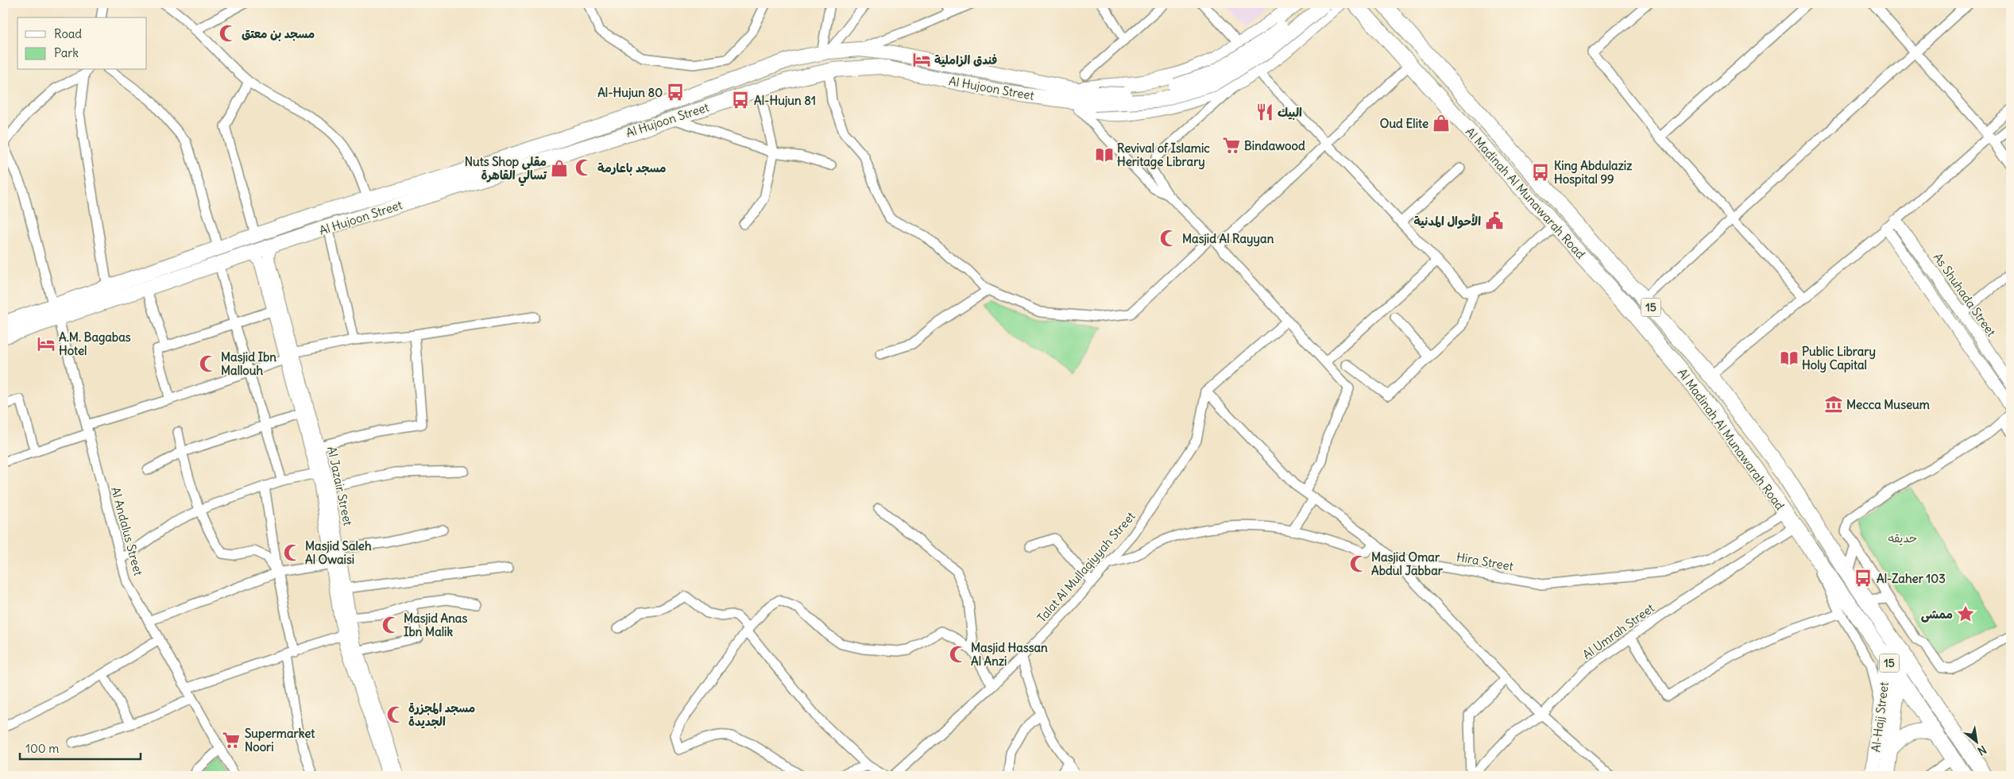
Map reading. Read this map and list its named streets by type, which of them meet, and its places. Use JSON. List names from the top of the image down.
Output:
{
  "streets": {
    "highway": ["Al Madinah Al Munawarah Road", "15"],
    "main road": ["Al Hujoon Street", "Al-Hajj Street"],
    "street": [
      "As Shuhada Street",
      "Al Jazair Street",
      "Al Andalus Street",
      "Hira Street",
      "Talat Al Mullaqiyyah Street",
      "Al Umrah Street"
    ]
  },
  "crossings": [
    ["Al Hujoon Street", "Al Jazair Street"],
    ["Al Hujoon Street", "Al Andalus Street"],
    ["Al Madinah Al Munawarah Road", "Hira Street"],
    ["Al Madinah Al Munawarah Road", "Al Umrah Street"],
    ["Al Madinah Al Munawarah Road", "Al-Hajj Street"]
  ],
  "parks": ["حديقه"],
  "places": {
    "mosque": [
      "مسجد بن معتق",
      "مسجد باعارمة",
      "Masjid Al Rayyan",
      "Masjid Ibn Mallouh",
      "Masjid Saleh Al Owaisi",
      "Masjid Omar Abdul Jabbar",
      "Masjid Anas Ibn Malik",
      "Masjid Hassan Al Anzi",
      "مسجد المجزرة الجديدة"
    ],
    "hotel": ["فندق الزاملية", "A.M. Bagabas Hotel"],
    "bus stop": [
      "Al-Hujun 80",
      "Al-Hujun 81",
      "King Abdulaziz Hospital 99",
      "Al-Zaher 103"
    ],
    "restaurant": ["البيك"],
    "shop": ["Oud Elite", "Nuts Shop مقلى تسالي القاهرة"],
    "supermarket": ["Bindawood", "Supermarket Noori"],
    "library": ["Revival of Islamic Heritage Library", "Public Library Holy Capital"],
    "public building": ["الأحوال المدنية"],
    "museum": ["Mecca Museum"],
    "place": ["ممشى"]
  },
  "legend": ["Road", "Park"],
  "scale_bar": "100 m",
  "north": "bottom right"
}
